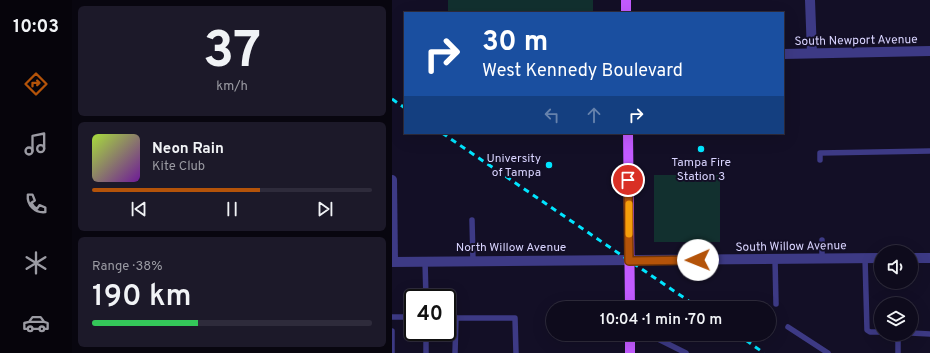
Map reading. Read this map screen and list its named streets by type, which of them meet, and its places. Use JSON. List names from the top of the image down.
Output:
{
  "streets": {
    "street": ["South Newport Avenue", "South Willow Avenue", "North Willow Avenue"]
  },
  "crossings": [
    ["South Willow Avenue", "North Willow Avenue"]
  ],
  "places": ["Tampa Fire Station 3", "University of Tampa"],
  "page": {
    "tabs": "10:03",
    "tile": [
      ["37", "km/h"],
      ["Range · 38%", "190 km"]
    ],
    "turn": ["30 m", "West Kennedy Boulevard"],
    "song": ["Neon Rain", "Kite Club"],
    "limit": "40",
    "trip": "10:04 · 1 min · 70 m"
  }
}
